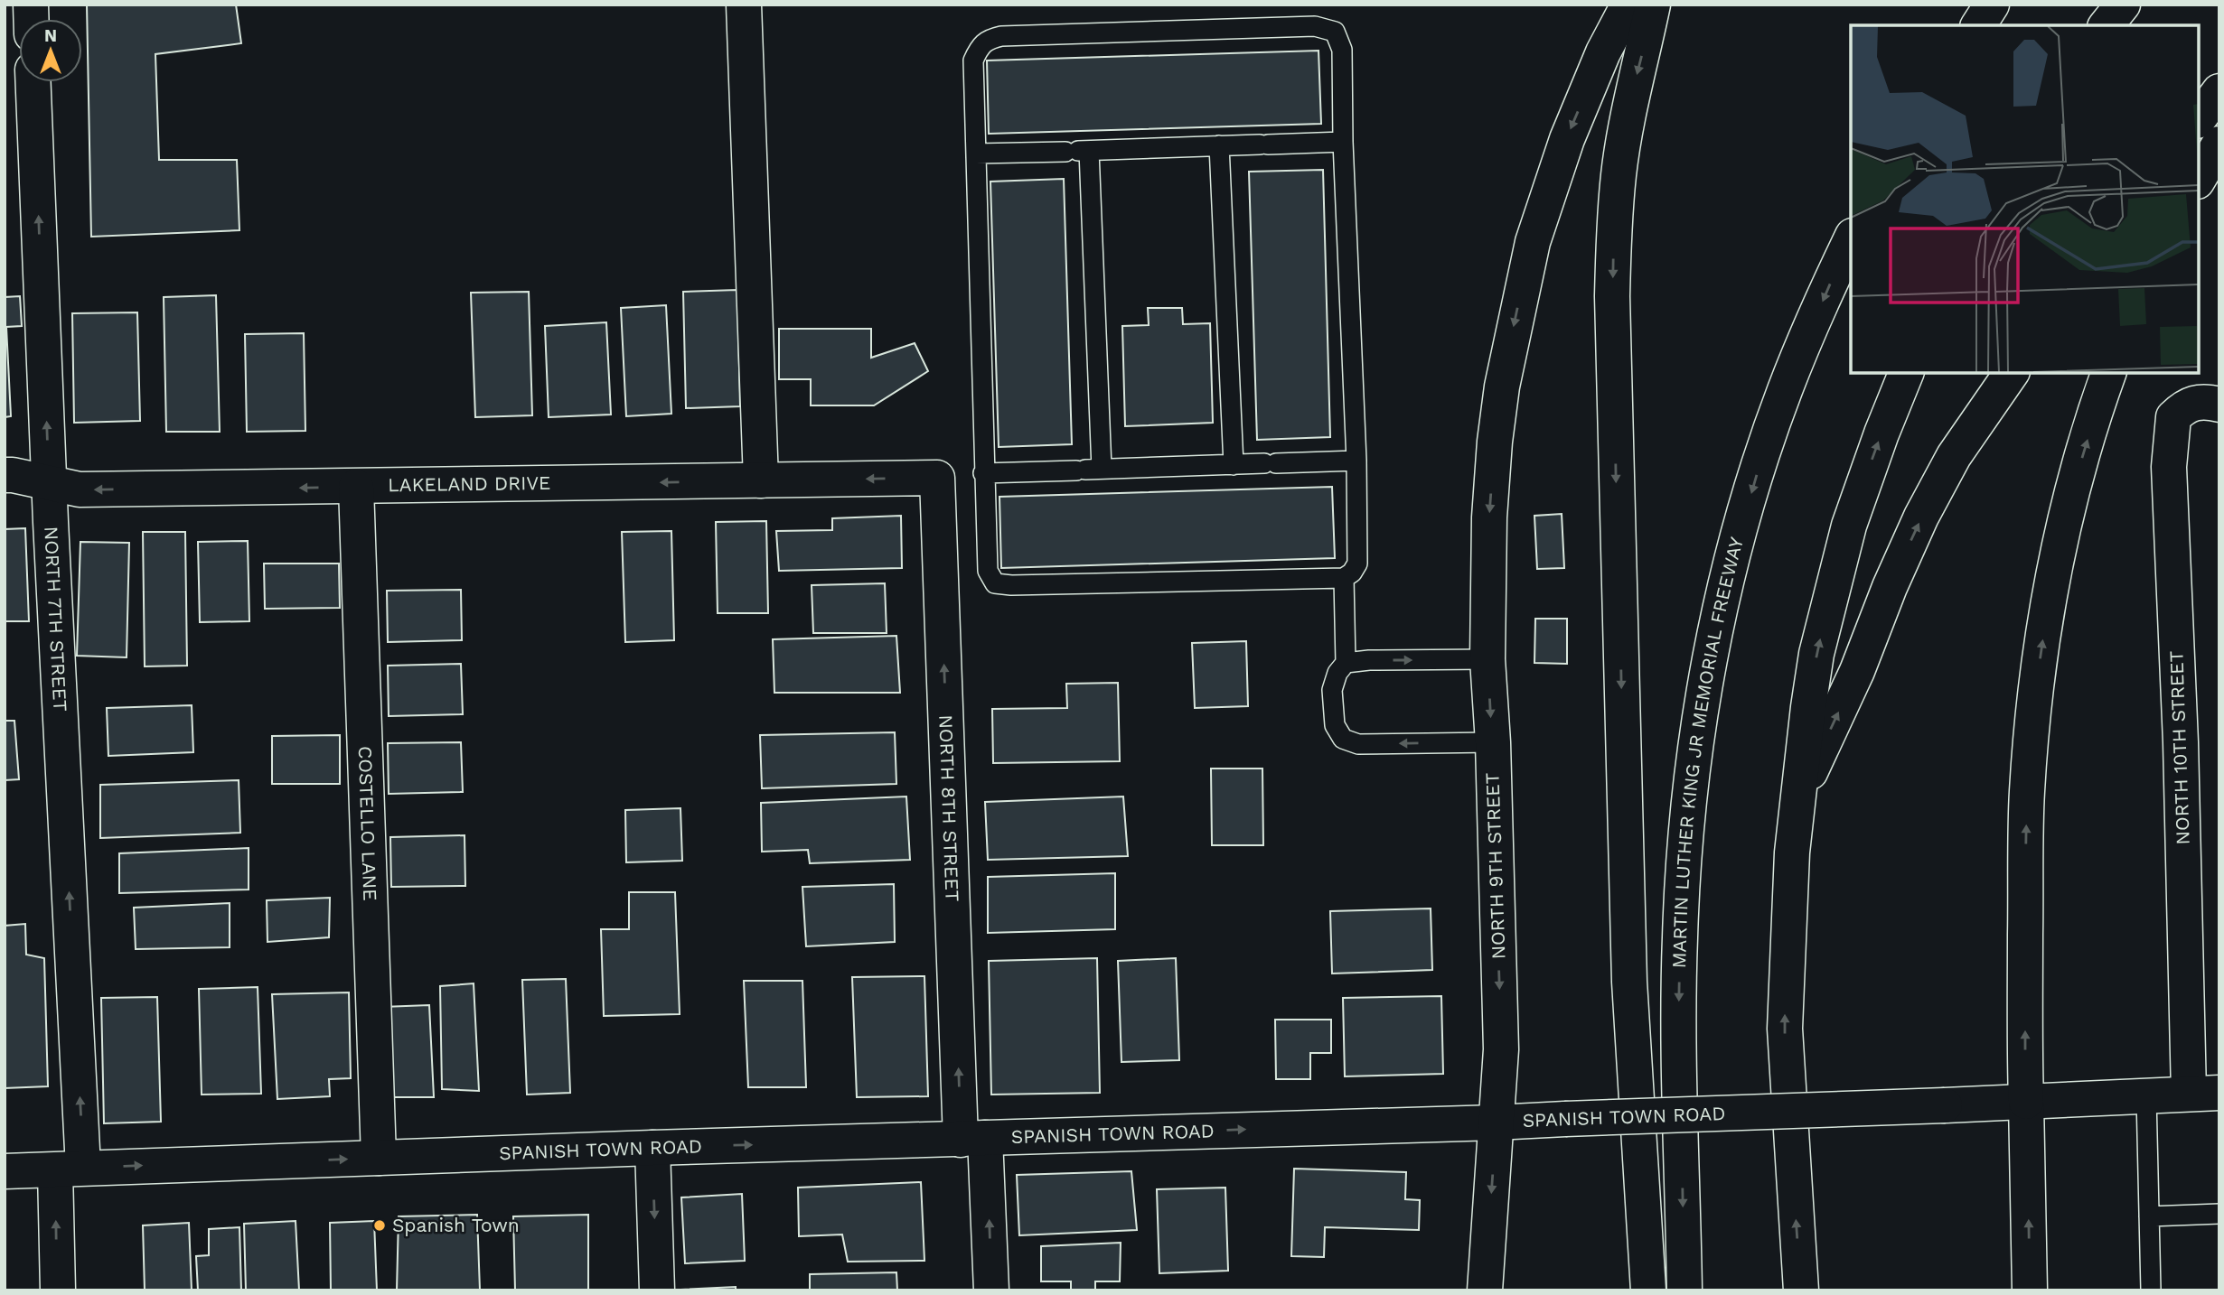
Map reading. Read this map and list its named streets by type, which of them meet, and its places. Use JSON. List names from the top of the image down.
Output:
{
  "streets": {
    "main road": [
      "LAKELAND DRIVE",
      "NORTH 7TH STREET",
      "NORTH 10TH STREET",
      "MARTIN LUTHER KING JR MEMORIAL FREEWAY",
      "NORTH 8TH STREET",
      "COSTELLO LANE",
      "NORTH 9TH STREET",
      "SPANISH TOWN ROAD"
    ]
  },
  "crossings": [
    ["LAKELAND DRIVE", "NORTH 7TH STREET"],
    ["LAKELAND DRIVE", "NORTH 8TH STREET"],
    ["LAKELAND DRIVE", "COSTELLO LANE"],
    ["NORTH 7TH STREET", "SPANISH TOWN ROAD"],
    ["NORTH 10TH STREET", "SPANISH TOWN ROAD"],
    ["NORTH 8TH STREET", "SPANISH TOWN ROAD"],
    ["COSTELLO LANE", "SPANISH TOWN ROAD"],
    ["NORTH 9TH STREET", "SPANISH TOWN ROAD"]
  ],
  "one_way": [
    "LAKELAND DRIVE",
    "NORTH 7TH STREET",
    "NORTH 8TH STREET",
    "SPANISH TOWN ROAD"
  ],
  "places": ["Spanish Town"],
  "north": "top"
}
